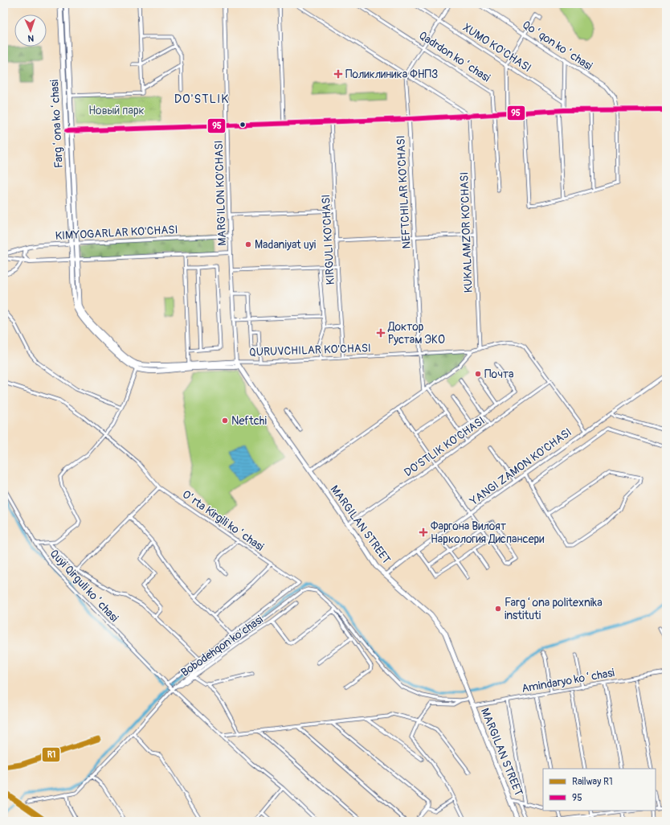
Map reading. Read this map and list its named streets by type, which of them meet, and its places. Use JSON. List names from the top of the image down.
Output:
{
  "streets": {
    "main road": ["Fargʻona koʻchasi", "QURUVCHILAR KO'CHASI", "MARGILAN STREET"],
    "street": [
      "Qoʻqon koʻchasi",
      "XUMO KO'CHASI",
      "Qadrdon koʻchasi",
      "NEFTCHILAR KO'CHASI",
      "MARG'ILON KO'CHASI",
      "KIMYOGARLAR KO'CHASI",
      "KUKALAMZOR KO'CHASI",
      "KIRGULI KO'CHASI",
      "DO'STLIK KO'CHASI",
      "YANGI ZAMON KO'CHASI",
      "Oʻrta Kirgili koʻchasi",
      "Quyi Qirguli koʻchasi",
      "Bobodehqon koʼchasi",
      "Amindaryo koʻchasi"
    ]
  },
  "crossings": [
    ["Fargʻona koʻchasi", "KIMYOGARLAR KO'CHASI"],
    ["Fargʻona koʻchasi", "QURUVCHILAR KO'CHASI"],
    ["NEFTCHILAR KO'CHASI", "QURUVCHILAR KO'CHASI"],
    ["MARG'ILON KO'CHASI", "KIMYOGARLAR KO'CHASI"],
    ["MARG'ILON KO'CHASI", "QURUVCHILAR KO'CHASI"],
    ["MARG'ILON KO'CHASI", "MARGILAN STREET"],
    ["KIMYOGARLAR KO'CHASI", "QURUVCHILAR KO'CHASI"],
    ["KUKALAMZOR KO'CHASI", "QURUVCHILAR KO'CHASI"],
    ["KIRGULI KO'CHASI", "QURUVCHILAR KO'CHASI"],
    ["QURUVCHILAR KO'CHASI", "DO'STLIK KO'CHASI"],
    ["QURUVCHILAR KO'CHASI", "YANGI ZAMON KO'CHASI"],
    ["QURUVCHILAR KO'CHASI", "MARGILAN STREET"],
    ["DO'STLIK KO'CHASI", "MARGILAN STREET"],
    ["YANGI ZAMON KO'CHASI", "MARGILAN STREET"],
    ["Oʻrta Kirgili koʻchasi", "Quyi Qirguli koʻchasi"],
    ["MARGILAN STREET", "Amindaryo koʻchasi"],
    ["Quyi Qirguli koʻchasi", "Bobodehqon koʼchasi"]
  ],
  "districts": ["DO'STLIK"],
  "parks": ["Новый парк"],
  "places": {
    "health": ["Поликлиника ФНПЗ", "Доктор Рустам ЭКО", "Фаргона Вилоят Наркология Диспансери"],
    "other": [
      "Madaniyat uyi",
      "Почта",
      "Neftchi",
      "Fargʻona politexnika instituti"
    ]
  },
  "lines": ["transit line 95", "rail line R1"],
  "legend": ["Railway R1", "95"],
  "north": "bottom"
}
